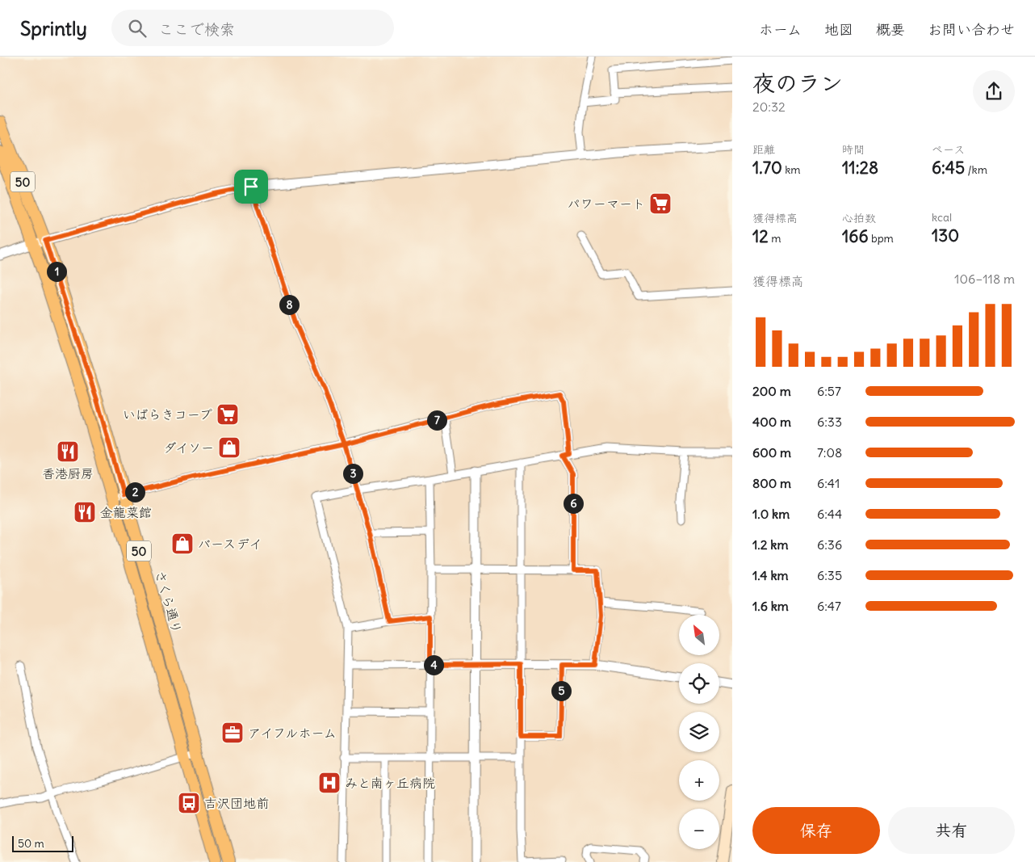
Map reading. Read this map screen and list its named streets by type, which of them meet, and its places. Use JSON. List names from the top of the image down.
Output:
{
  "streets": {
    "main road": ["50", "さくら通り"]
  },
  "places": {
    "supermarket": ["パワーマート", "いばらきコープ"],
    "shop": ["ダイソー", "バースデイ"],
    "restaurant": ["香港厨房", "金龍菜館"],
    "office": ["アイフルホーム"],
    "hospital": ["みと南ヶ丘病院"],
    "bus stop": ["吉沢団地前"]
  },
  "scale_bar": "50 m",
  "north": "top left",
  "page": {
    "header": "Sprintly",
    "search": "ここで検索",
    "nav": [
      "ホーム",
      "地図",
      "概要",
      "お問い合わせ"
    ],
    "heading": ["夜のラン", "20:32"],
    "stats": [
      ["距離", "1.70 km"],
      ["時間", "11:28"],
      ["ペース", "6:45 /km"],
      ["獲得標高", "12 m"],
      ["心拍数", "166 bpm"],
      ["kcal", "130"]
    ],
    "pins": [
      "1",
      "8",
      "7",
      "3",
      "2",
      "6",
      "4",
      "5"
    ],
    "chart": ["獲得標高", "106–118 m"],
    "list": [
      {
        "name": "200 m",
        "note": "6:57"
      },
      {
        "name": "400 m",
        "note": "6:33"
      },
      {
        "name": "600 m",
        "note": "7:08"
      },
      {
        "name": "800 m",
        "note": "6:41"
      },
      {
        "name": "1.0 km",
        "note": "6:44"
      },
      {
        "name": "1.2 km",
        "note": "6:36"
      },
      {
        "name": "1.4 km",
        "note": "6:35"
      },
      {
        "name": "1.6 km",
        "note": "6:47"
      }
    ],
    "map_buttons": ["+", "−"],
    "buttons": ["保存", "共有"],
    "scale": "50 m"
  }
}
